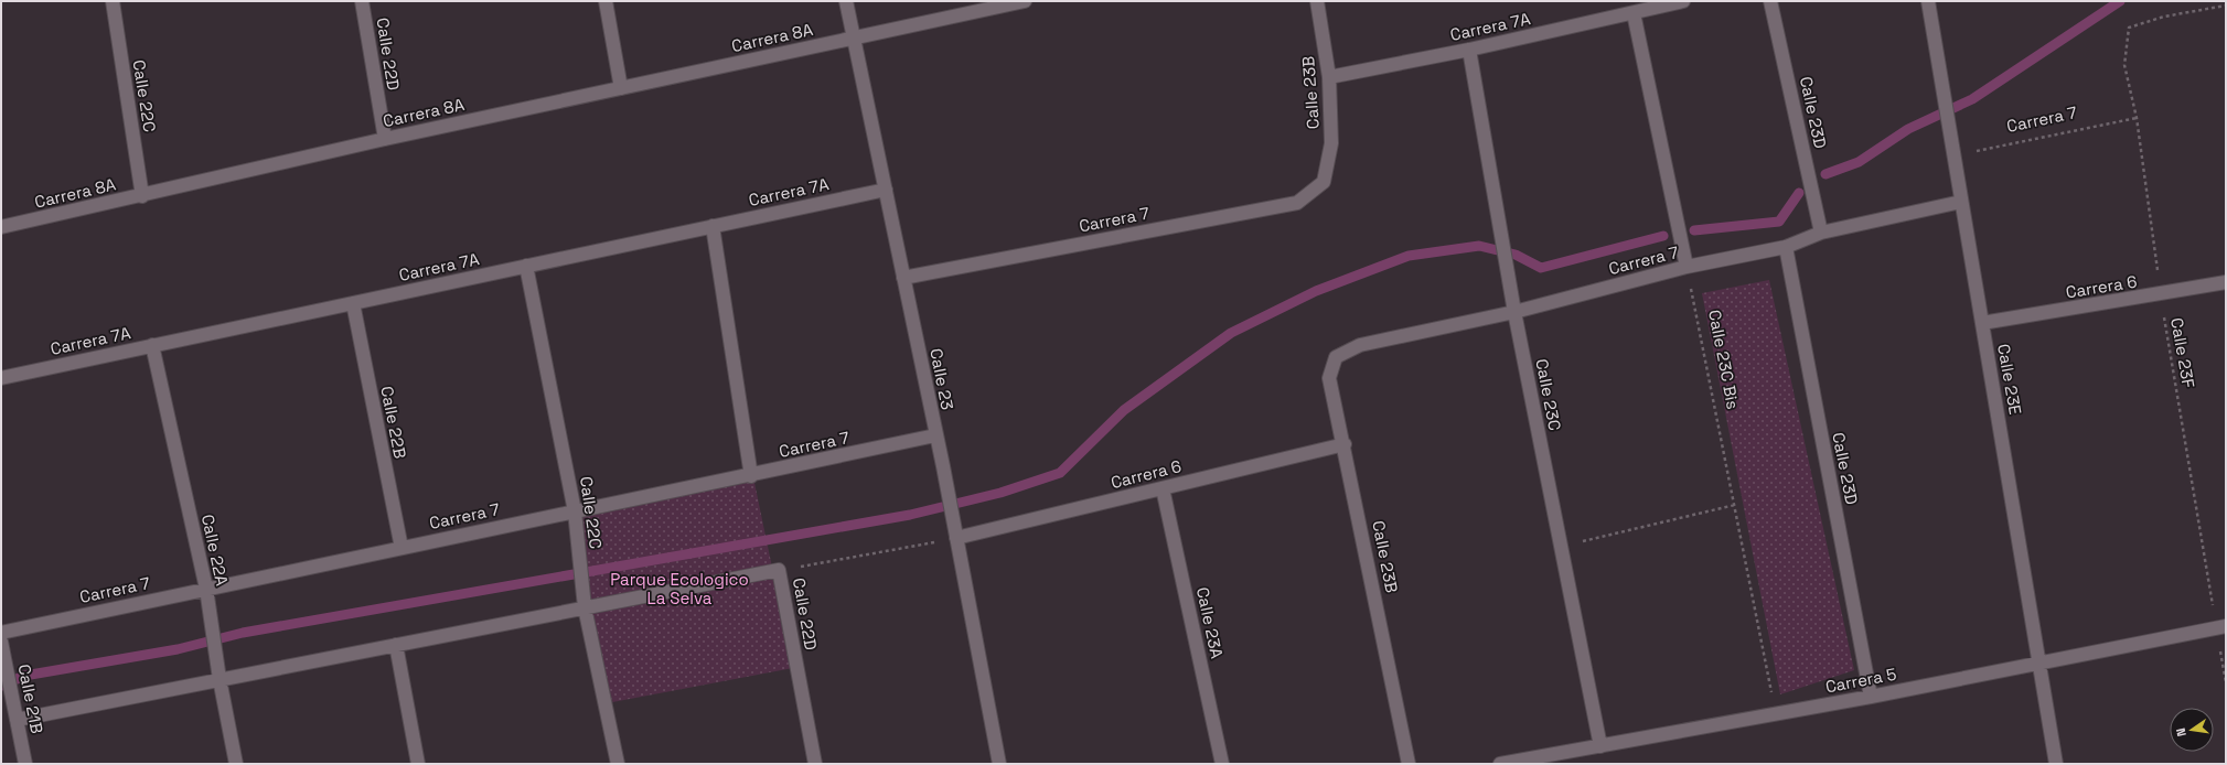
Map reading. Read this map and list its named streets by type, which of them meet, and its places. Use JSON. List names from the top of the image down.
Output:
{
  "streets": {
    "street": [
      "Carrera 7A",
      "Carrera 8A",
      "Calle 22D",
      "Calle 23B",
      "Calle 22C",
      "Calle 23D",
      "Carrera 7",
      "Carrera 6",
      "Calle 23",
      "Calle 23E",
      "Calle 23C",
      "Calle 22B",
      "Calle 22A",
      "Calle 23A",
      "Carrera 5",
      "Calle 21B"
    ],
    "path": ["Calle 23F", "Calle 23C Bis"]
  },
  "crossings": [
    ["Carrera 7A", "Calle 23B"],
    ["Carrera 7A", "Calle 22C"],
    ["Carrera 7A", "Calle 23"],
    ["Carrera 7A", "Calle 23C"],
    ["Carrera 7A", "Calle 22B"],
    ["Carrera 7A", "Calle 22A"],
    ["Carrera 8A", "Calle 22D"],
    ["Carrera 8A", "Calle 22C"],
    ["Carrera 8A", "Calle 23"],
    ["Calle 22D", "Carrera 6"],
    ["Calle 22D", "Calle 23"],
    ["Calle 23B", "Carrera 7"],
    ["Calle 23B", "Carrera 6"],
    ["Calle 22C", "Carrera 7"],
    ["Calle 23D", "Carrera 7"],
    ["Calle 23D", "Carrera 5"],
    ["Carrera 7", "Calle 23F"],
    ["Carrera 7", "Calle 23C Bis"],
    ["Carrera 7", "Calle 23"],
    ["Carrera 7", "Calle 23E"],
    ["Carrera 7", "Calle 23C"],
    ["Carrera 7", "Calle 22B"],
    ["Carrera 7", "Calle 22A"],
    ["Carrera 6", "Calle 23F"],
    ["Carrera 6", "Calle 23"],
    ["Carrera 6", "Calle 23E"],
    ["Carrera 6", "Calle 23A"],
    ["Calle 23F", "Carrera 5"],
    ["Calle 23C Bis", "Carrera 5"],
    ["Calle 23E", "Carrera 5"],
    ["Calle 23C", "Carrera 5"]
  ],
  "parks": ["Parque Ecologico La Selva"],
  "north": "left"
}
